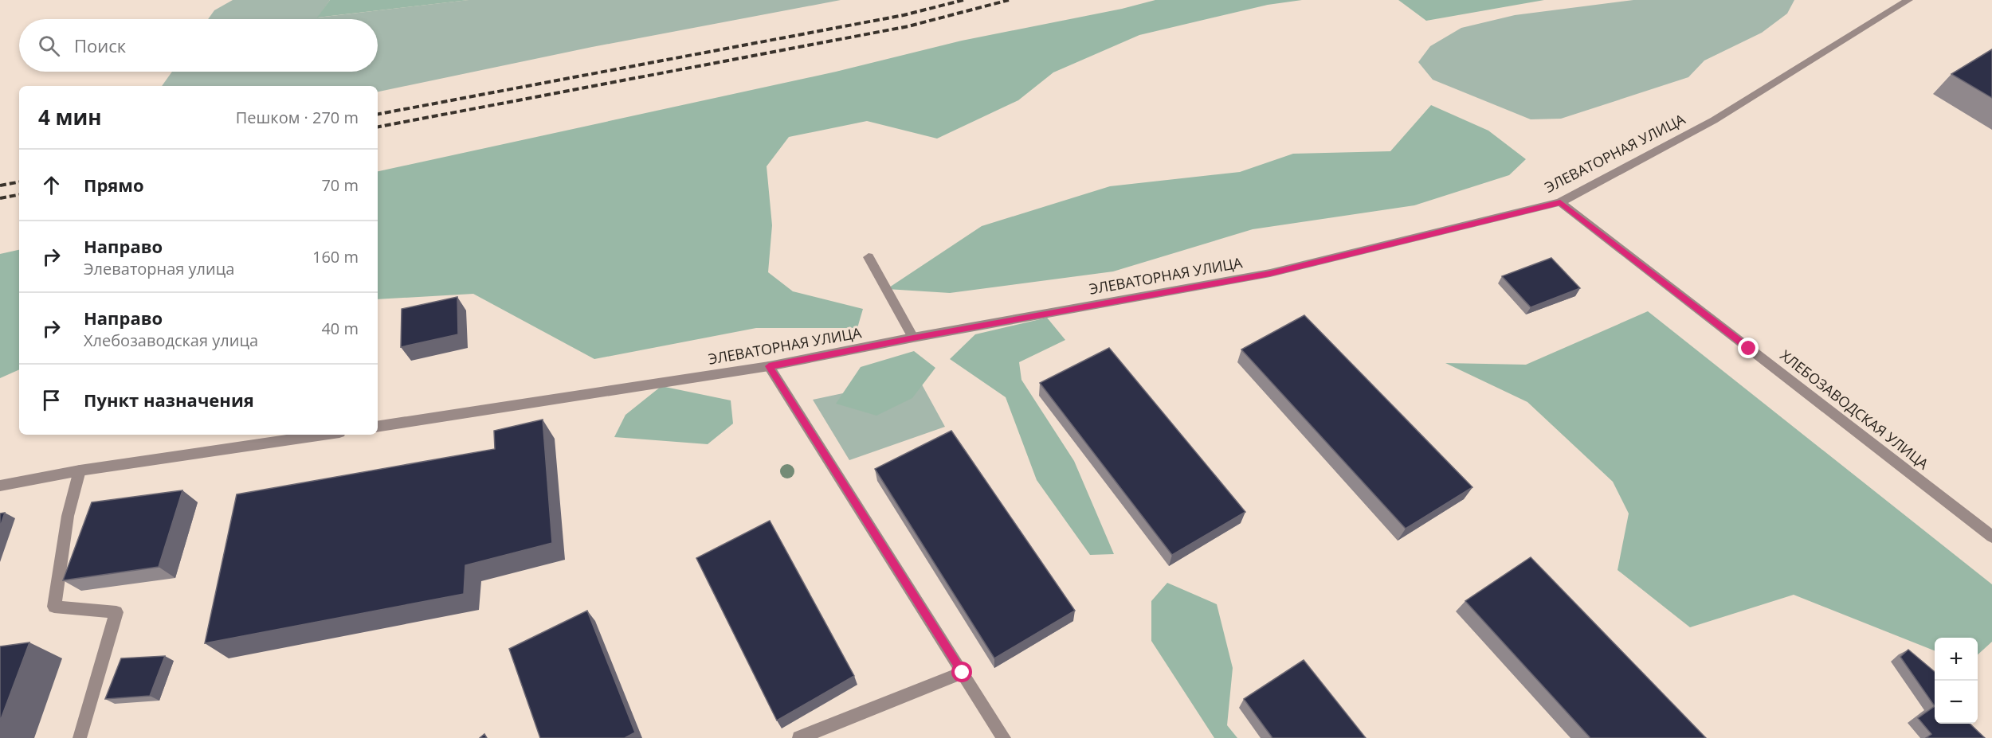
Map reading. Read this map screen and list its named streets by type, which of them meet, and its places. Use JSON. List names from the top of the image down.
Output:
{
  "streets": {
    "street": ["ЭЛЕВАТОРНАЯ УЛИЦА", "ХЛЕБОЗАВОДСКАЯ УЛИЦА"]
  },
  "crossings": [
    ["ЭЛЕВАТОРНАЯ УЛИЦА", "ХЛЕБОЗАВОДСКАЯ УЛИЦА"]
  ],
  "page": {
    "search": "Поиск",
    "heading": ["4 мин", "Пешком · 270 m"],
    "list": [
      ["Прямо", "70 m"],
      ["Направо", "Элеваторная улица", "160 m"],
      ["Направо", "Хлебозаводская улица", "40 m"],
      "Пункт назначения"
    ],
    "map_buttons": ["+", "−"]
  }
}
